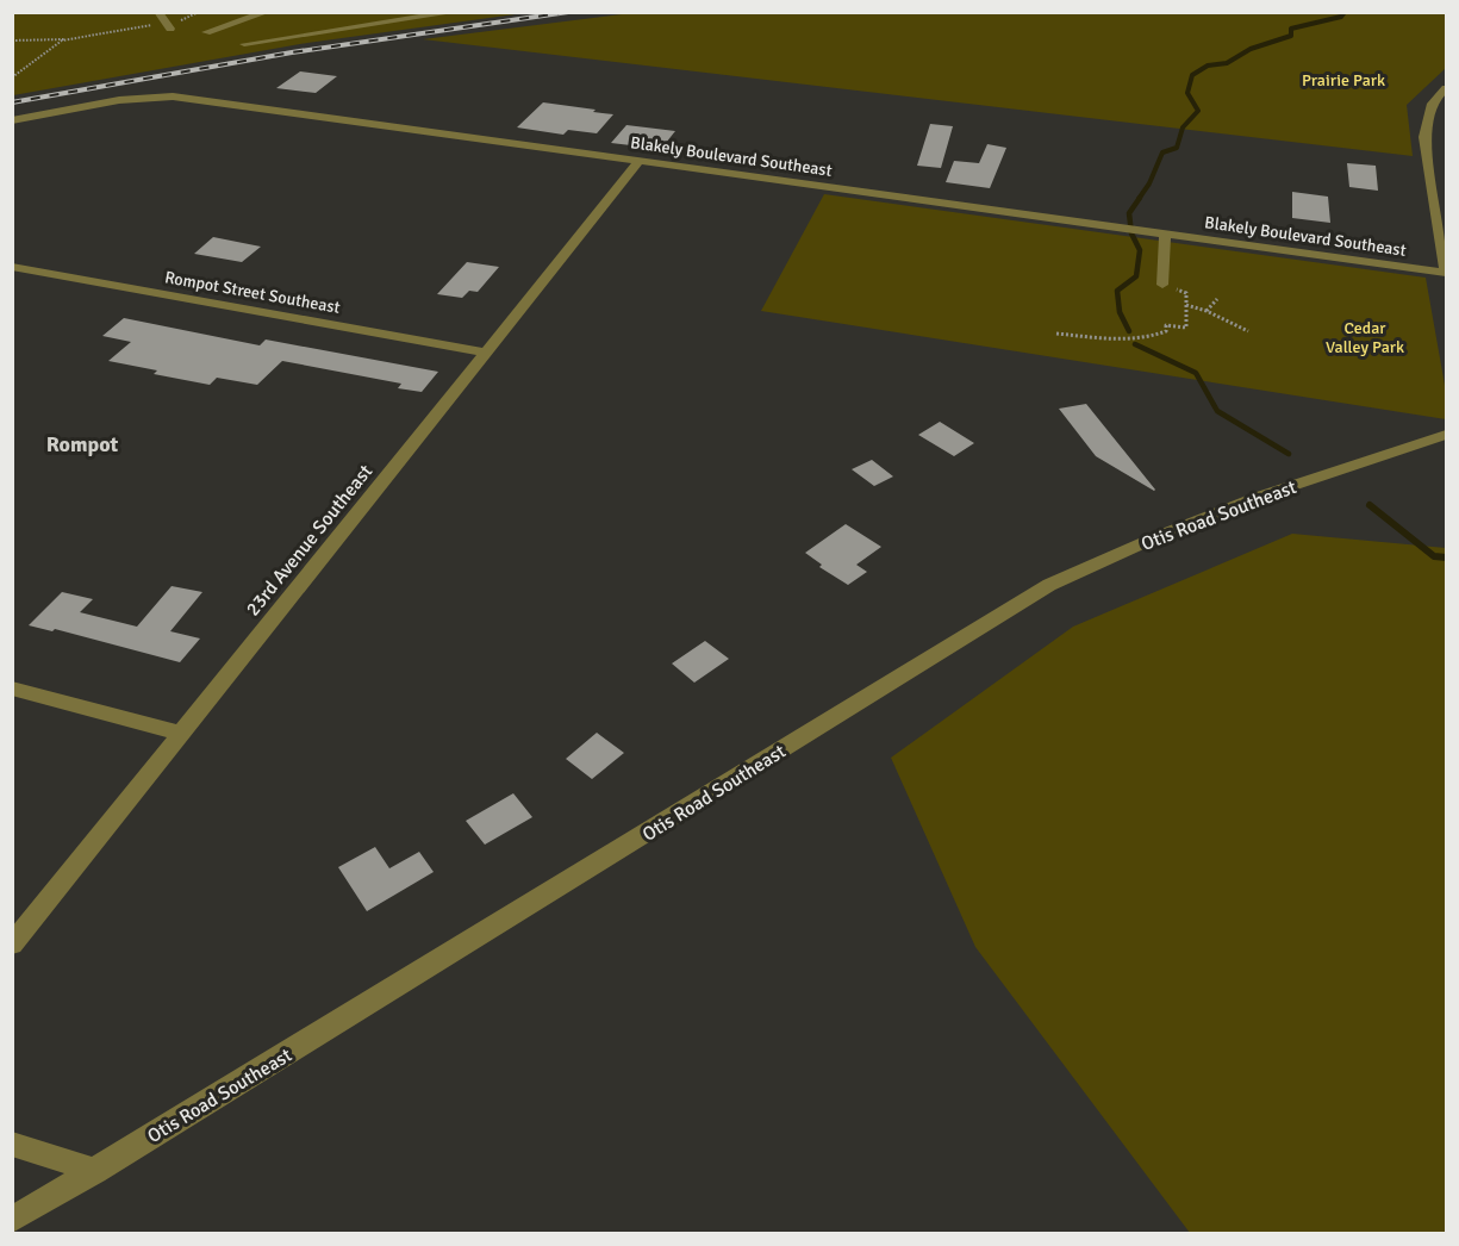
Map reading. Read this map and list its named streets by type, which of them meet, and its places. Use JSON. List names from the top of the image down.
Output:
{
  "streets": {
    "street": [
      "Blakely Boulevard Southeast",
      "Rompot Street Southeast",
      "Otis Road Southeast",
      "23rd Avenue Southeast"
    ]
  },
  "crossings": [
    ["Blakely Boulevard Southeast", "23rd Avenue Southeast"],
    ["Rompot Street Southeast", "23rd Avenue Southeast"]
  ],
  "districts": ["Rompot"],
  "parks": ["Prairie Park", "Cedar Valley Park"]
}
